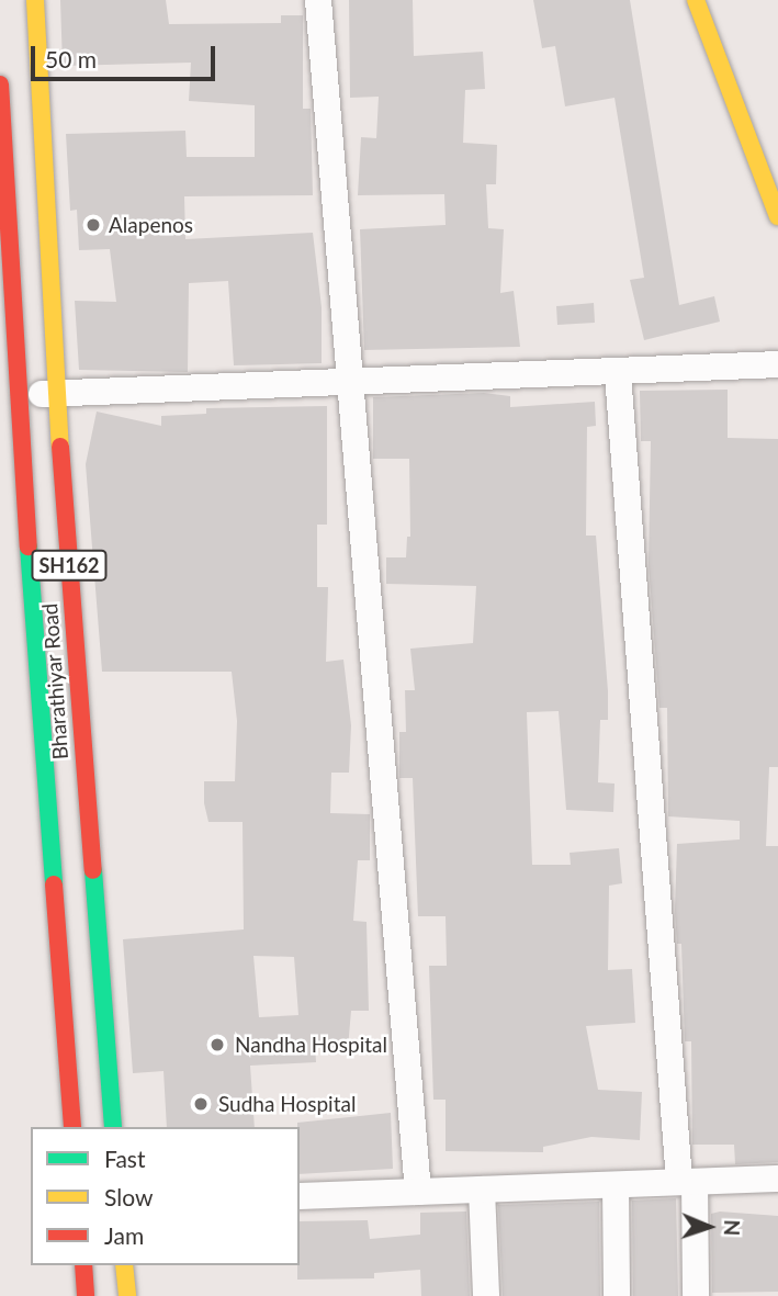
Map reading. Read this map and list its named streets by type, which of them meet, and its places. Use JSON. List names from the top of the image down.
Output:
{
  "streets": {
    "main road": ["SH162", "Bharathiyar Road"]
  },
  "places": ["Alapenos", "Nandha Hospital", "Sudha Hospital"],
  "legend": ["Fast", "Slow", "Jam"],
  "scale_bar": "50 m",
  "north": "right"
}
